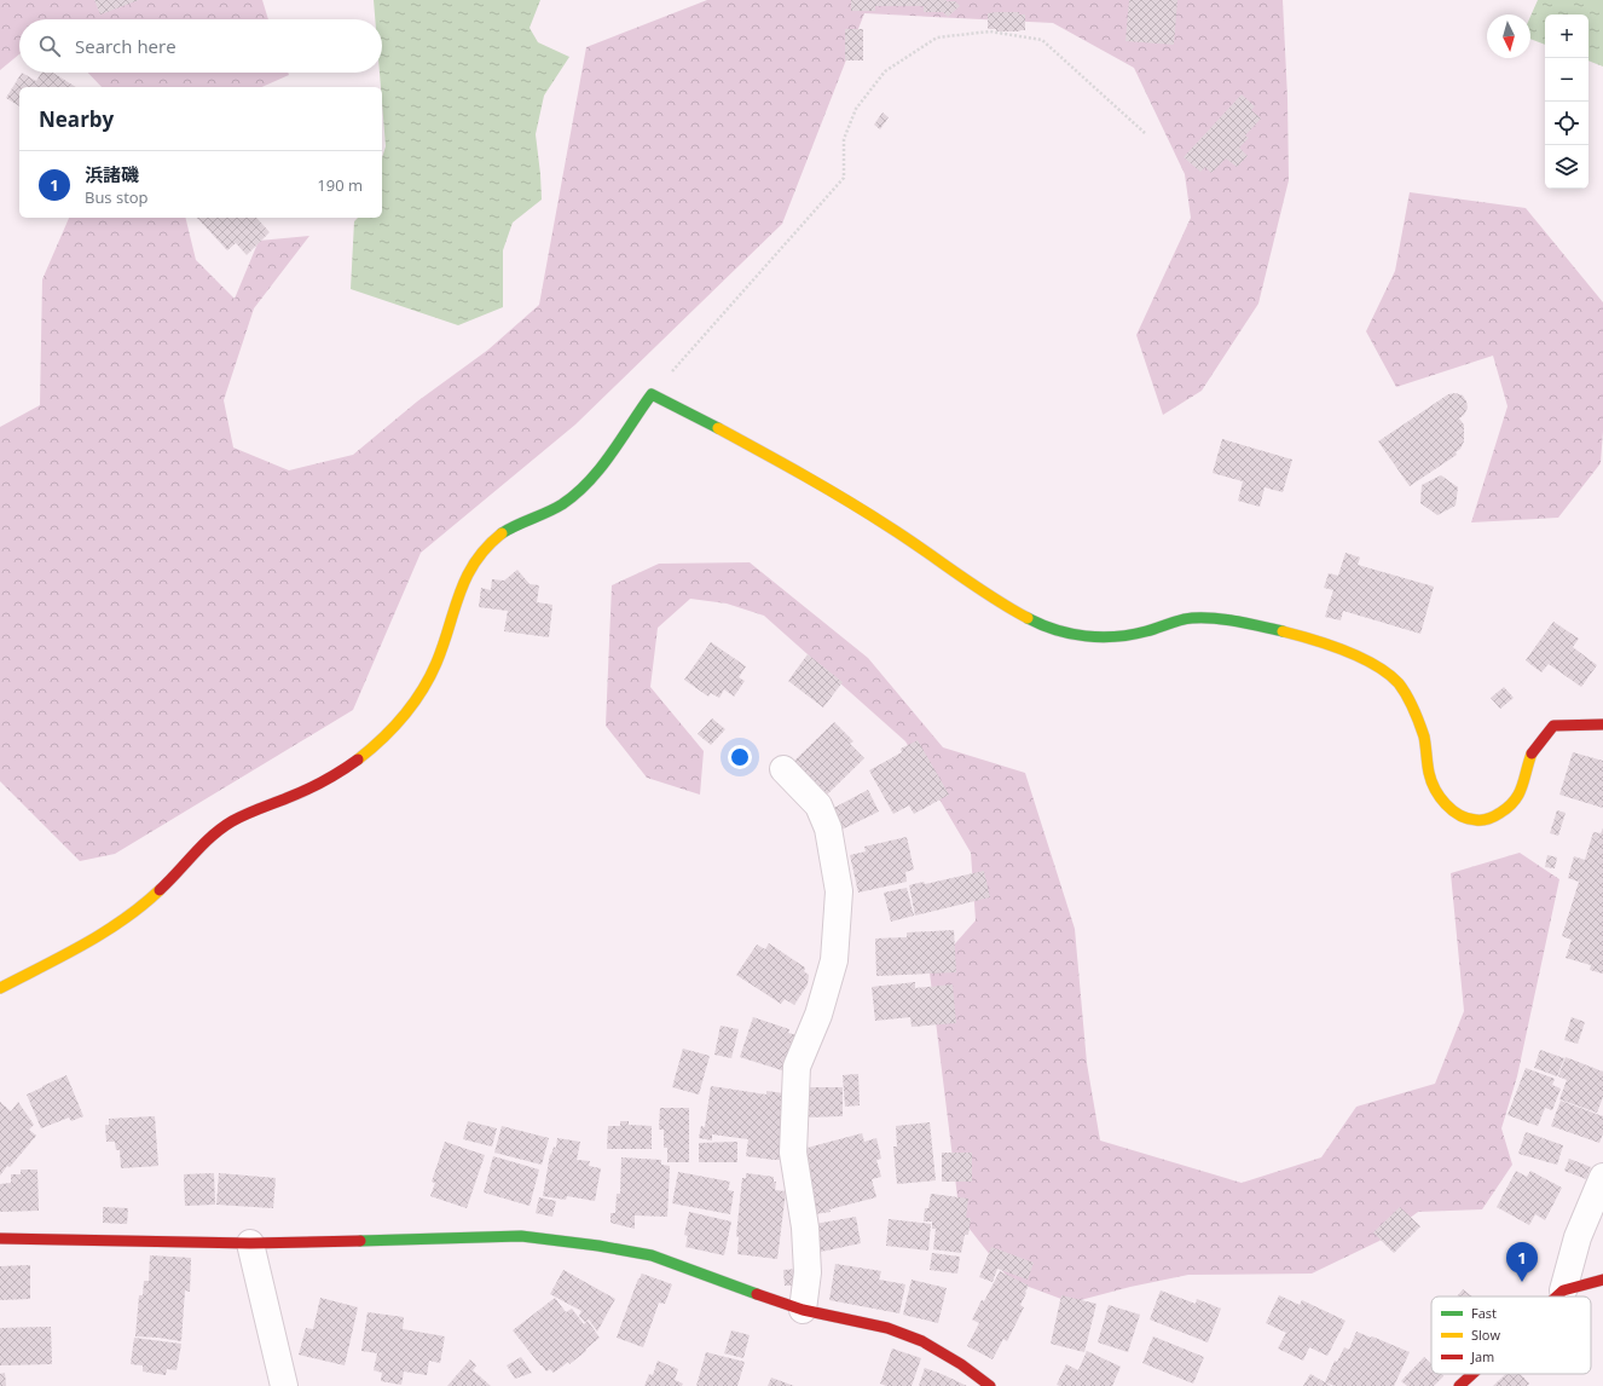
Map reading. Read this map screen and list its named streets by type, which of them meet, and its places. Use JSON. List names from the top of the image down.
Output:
{
  "legend": ["Fast", "Slow", "Jam"],
  "north": "bottom",
  "page": {
    "map_buttons": ["+", "−"],
    "search": "Search here",
    "heading": "Nearby",
    "list": [
      {
        "mark": "1",
        "name": "浜諸磯",
        "note": "Bus stop",
        "value": "190 m"
      }
    ],
    "pins": "1"
  }
}
